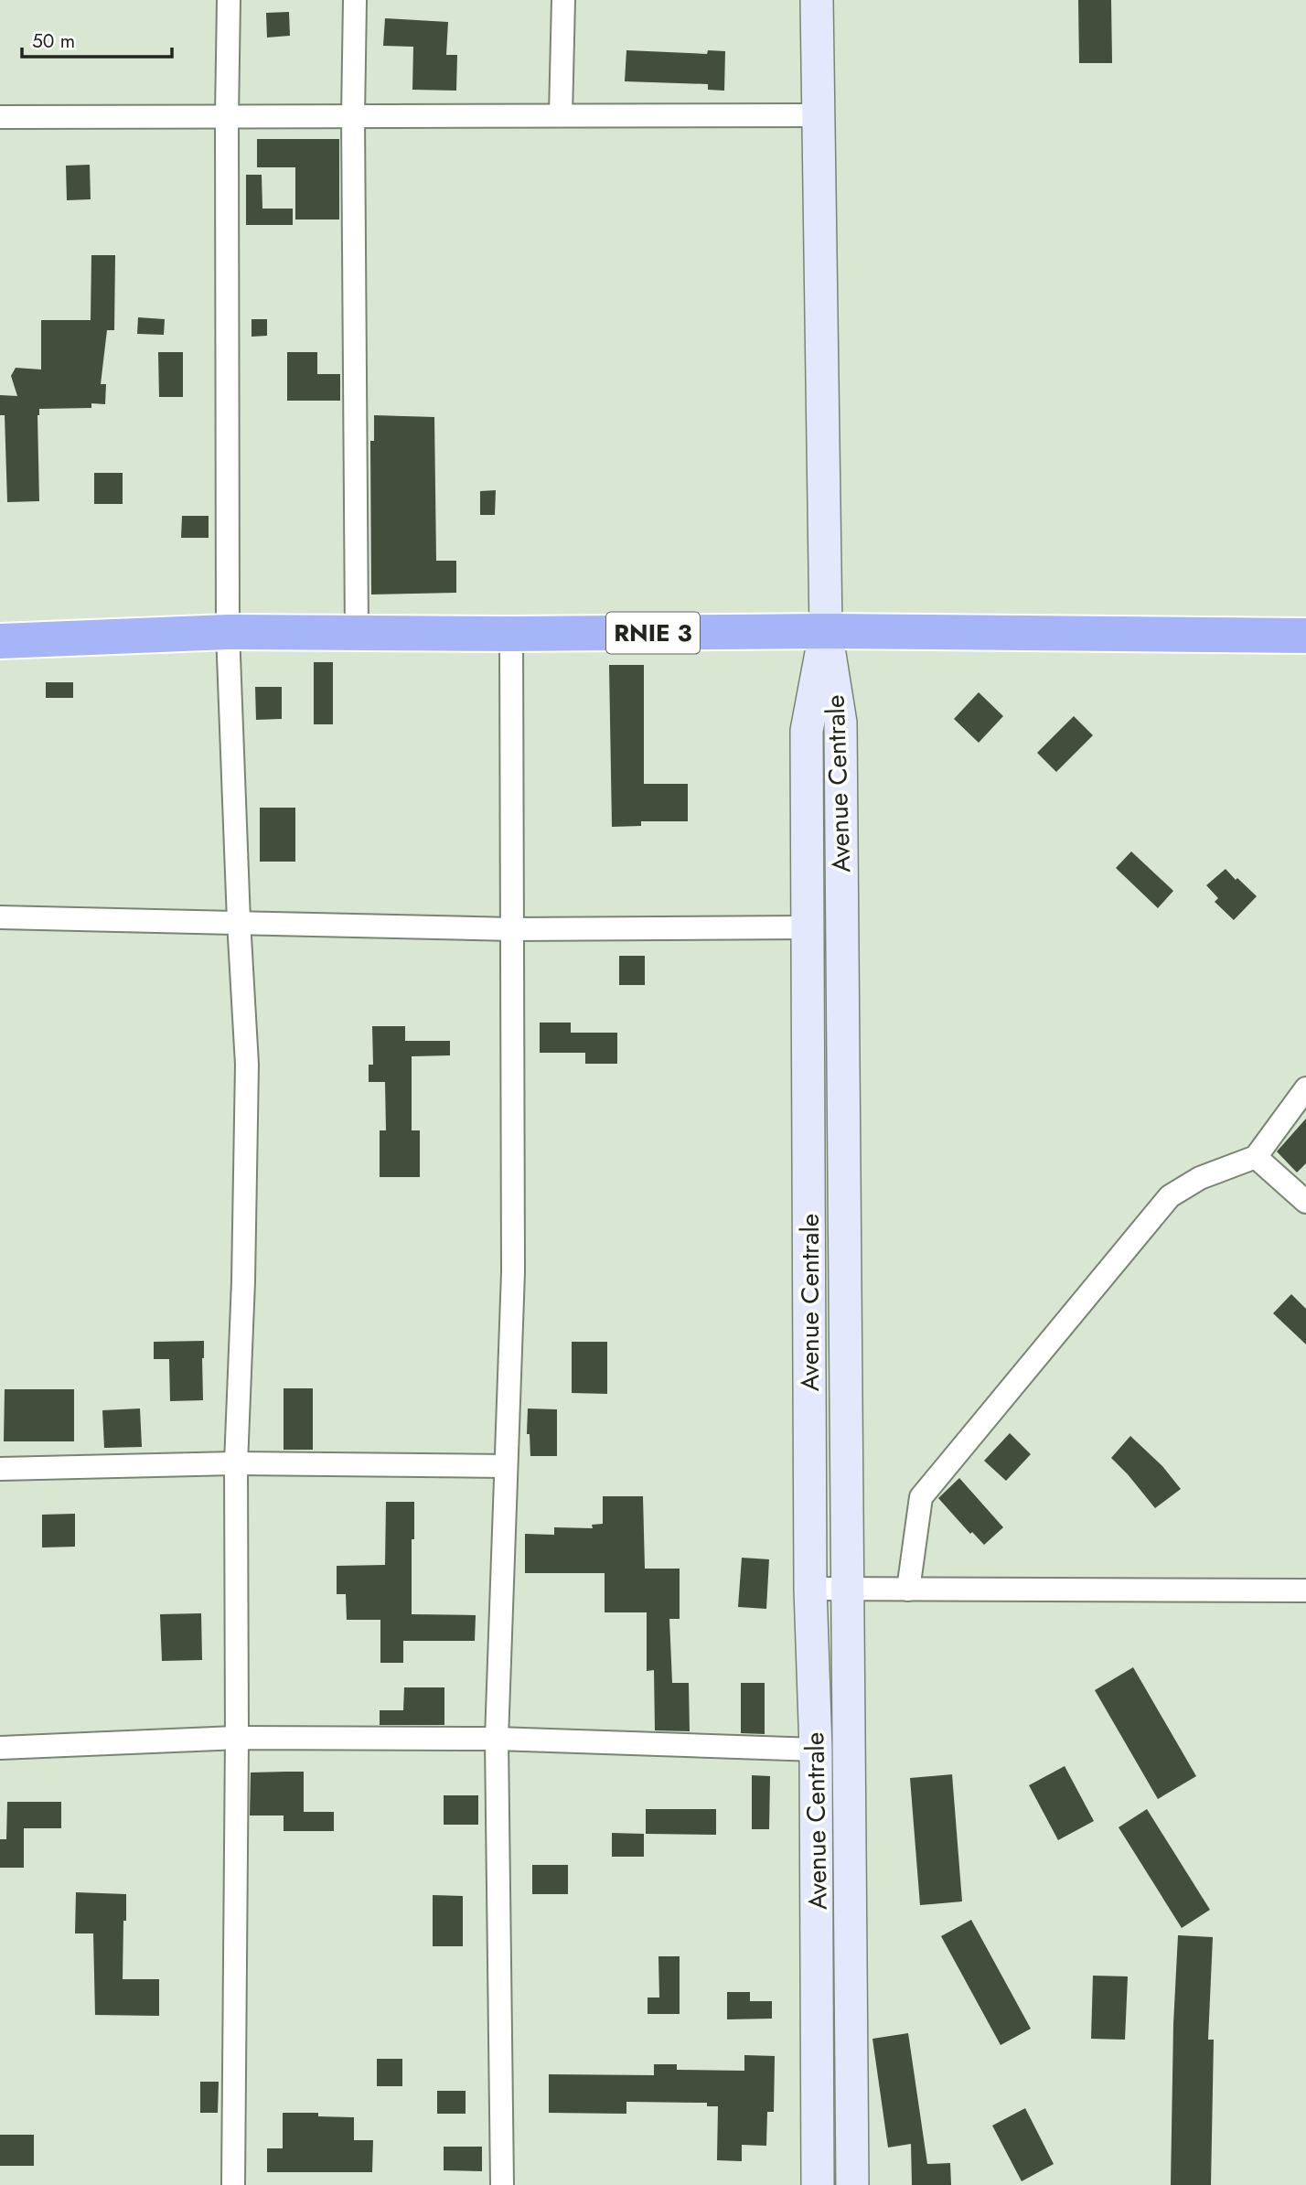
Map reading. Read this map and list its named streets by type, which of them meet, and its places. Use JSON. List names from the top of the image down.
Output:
{
  "streets": {
    "highway": ["RNIE 3"],
    "street": ["Avenue Centrale"]
  },
  "crossings": [
    ["RNIE 3", "Avenue Centrale"]
  ],
  "scale_bar": "50 m"
}
